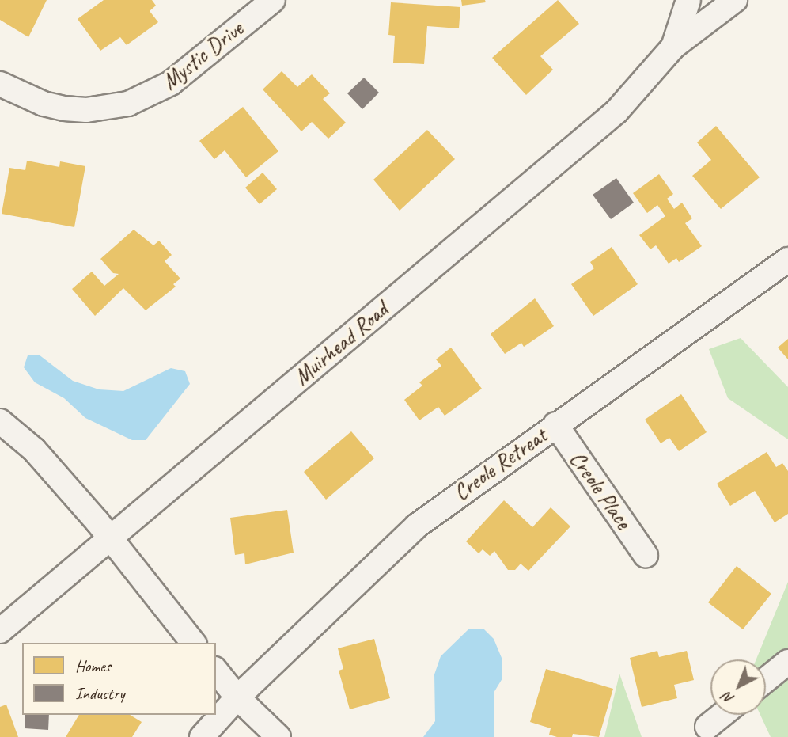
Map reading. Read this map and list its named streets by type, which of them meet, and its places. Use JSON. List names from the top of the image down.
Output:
{
  "streets": {
    "street": [
      "Mystic Drive",
      "Muirhead Road",
      "Creole Retreat",
      "Creole Place"
    ]
  },
  "crossings": [
    ["Creole Retreat", "Creole Place"]
  ],
  "legend": ["Homes", "Industry"],
  "north": "bottom left"
}
